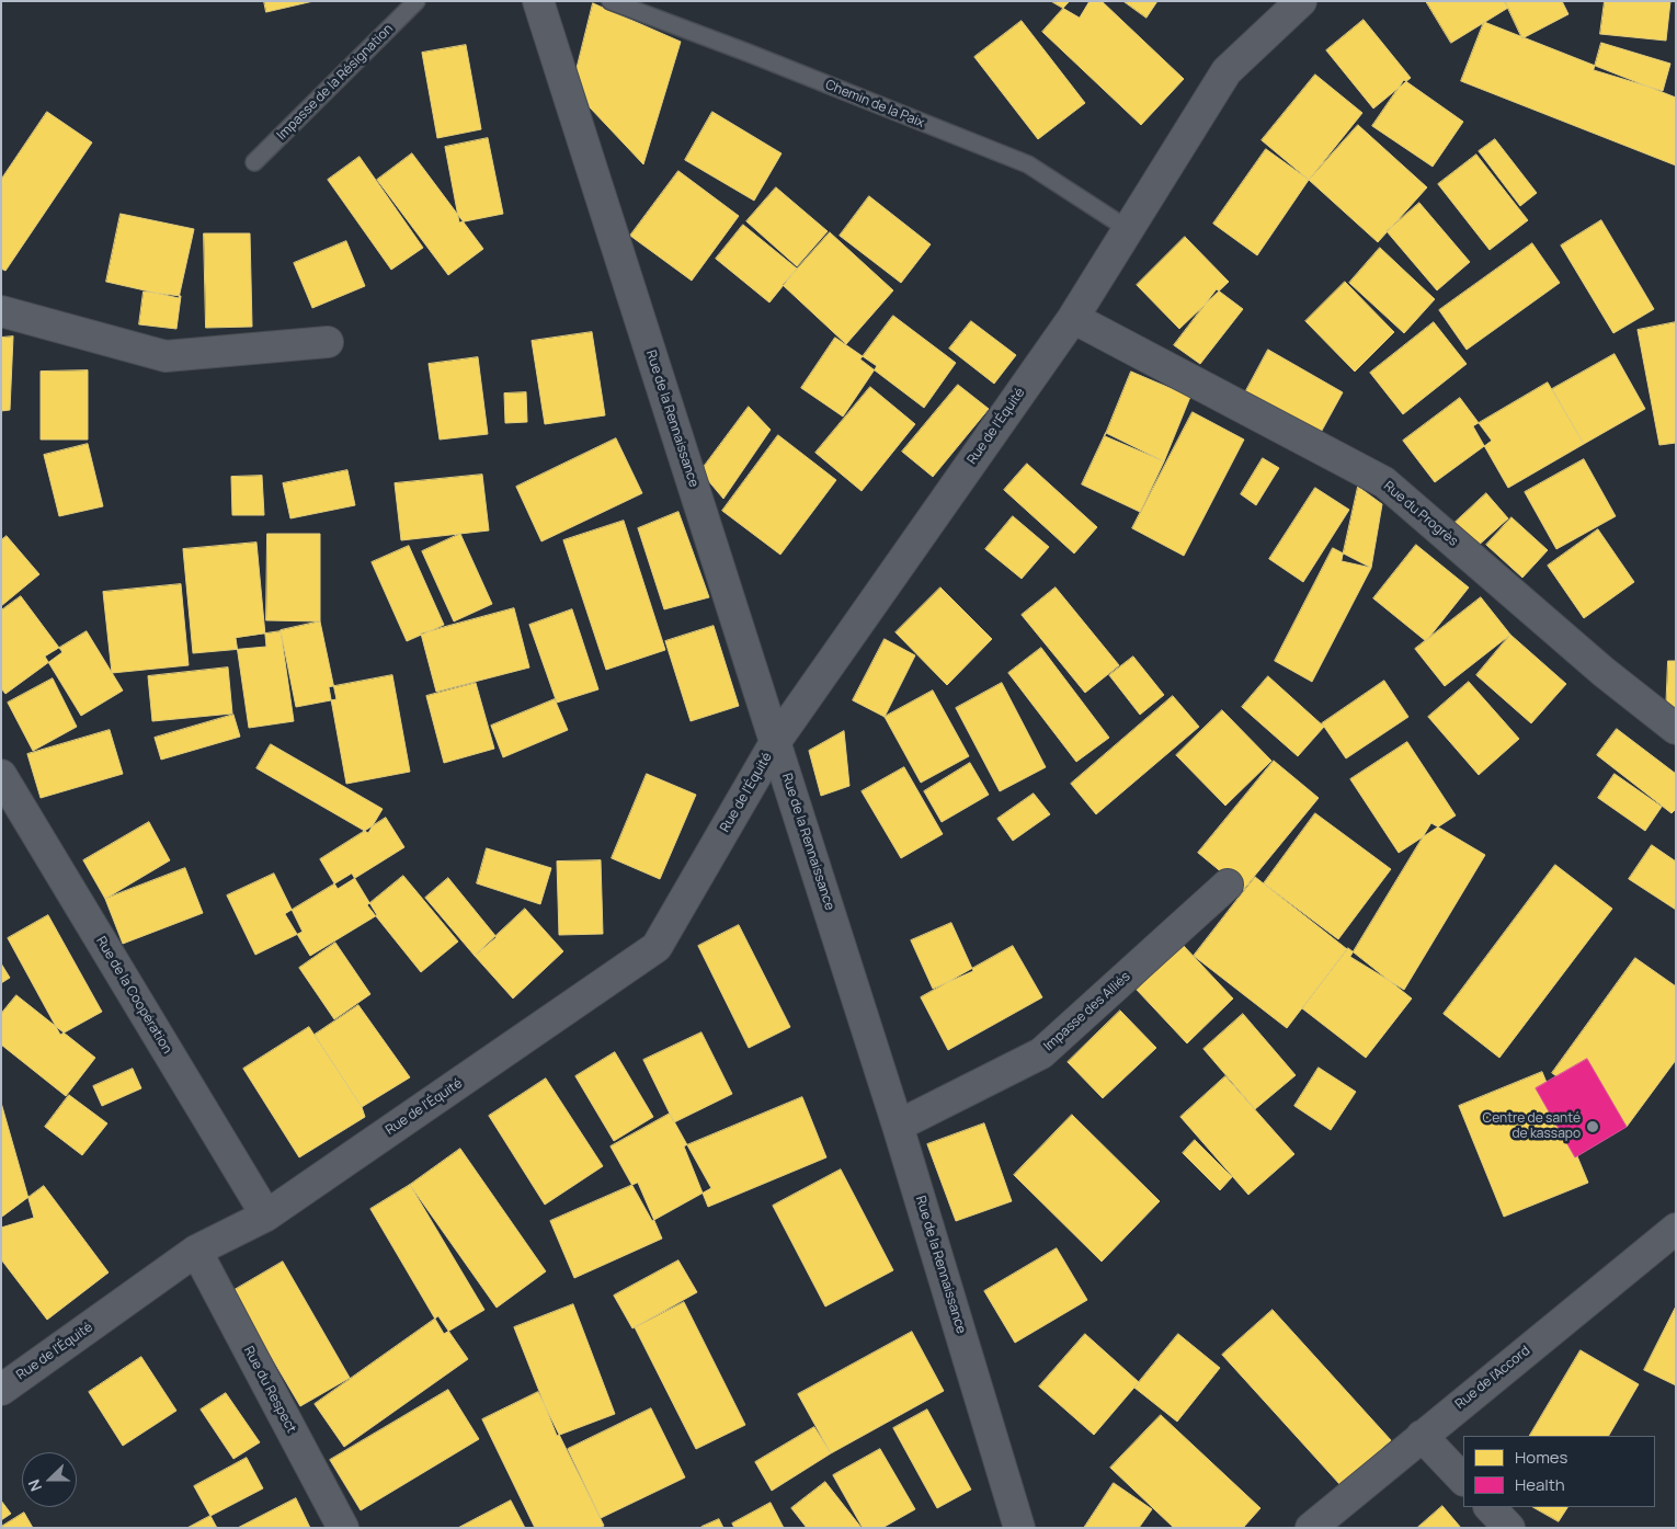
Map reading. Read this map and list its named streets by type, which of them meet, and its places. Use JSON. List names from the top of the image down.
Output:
{
  "streets": {
    "street": [
      "Rue de la Rennaissance",
      "Rue de l'Équité",
      "Rue du Progrès",
      "Rue de la Coopération",
      "Impasse des Alliés",
      "Rue de l'Accord",
      "Rue du Respect"
    ],
    "lane": ["Impasse de la Résignation", "Chemin de la Paix"]
  },
  "crossings": [
    ["Chemin de la Paix", "Rue de l'Équité"],
    ["Rue de la Rennaissance", "Rue de l'Équité"],
    ["Rue de la Rennaissance", "Impasse des Alliés"],
    ["Rue de l'Équité", "Rue du Progrès"],
    ["Rue de l'Équité", "Rue de la Coopération"],
    ["Rue de l'Équité", "Rue du Respect"]
  ],
  "places": ["Centre de santé de kassapo"],
  "legend": ["Homes", "Health"],
  "north": "left"
}
